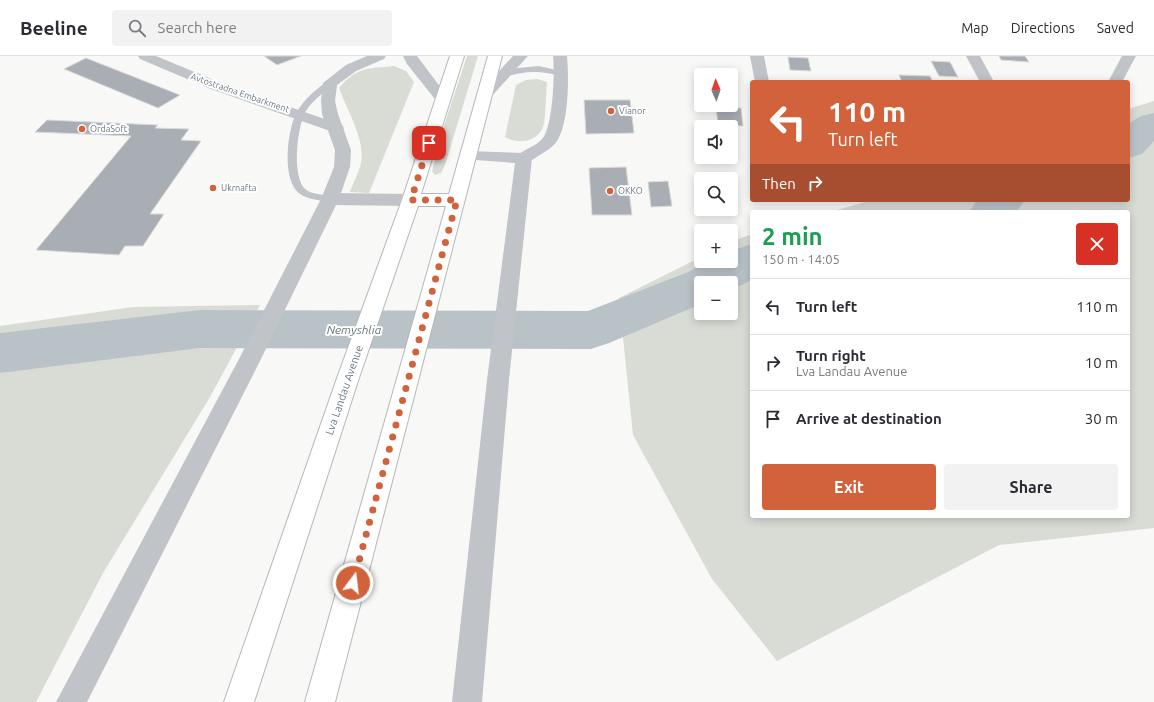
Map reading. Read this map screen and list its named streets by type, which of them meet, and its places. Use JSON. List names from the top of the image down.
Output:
{
  "streets": {
    "main road": ["Lva Landau Avenue"],
    "street": ["Avtostradna Embarkment"]
  },
  "water": ["Nemyshlia"],
  "places": [
    "Vianor",
    "OrdaSoft",
    "Ukrnafta",
    "OKKO"
  ],
  "north": "top",
  "page": {
    "header": "Beeline",
    "search": "Search here",
    "nav": ["Map", "Directions", "Saved"],
    "map_buttons": ["+", "−"],
    "turn": ["110 m", "Turn left"],
    "then": "Then",
    "heading": ["2 min", "150 m · 14:05"],
    "list": [
      {
        "name": "Turn left",
        "value": "110 m"
      },
      {
        "name": "Turn right",
        "note": "Lva Landau Avenue",
        "value": "10 m"
      },
      {
        "name": "Arrive at destination",
        "value": "30 m"
      }
    ],
    "buttons": ["Exit", "Share"]
  }
}
